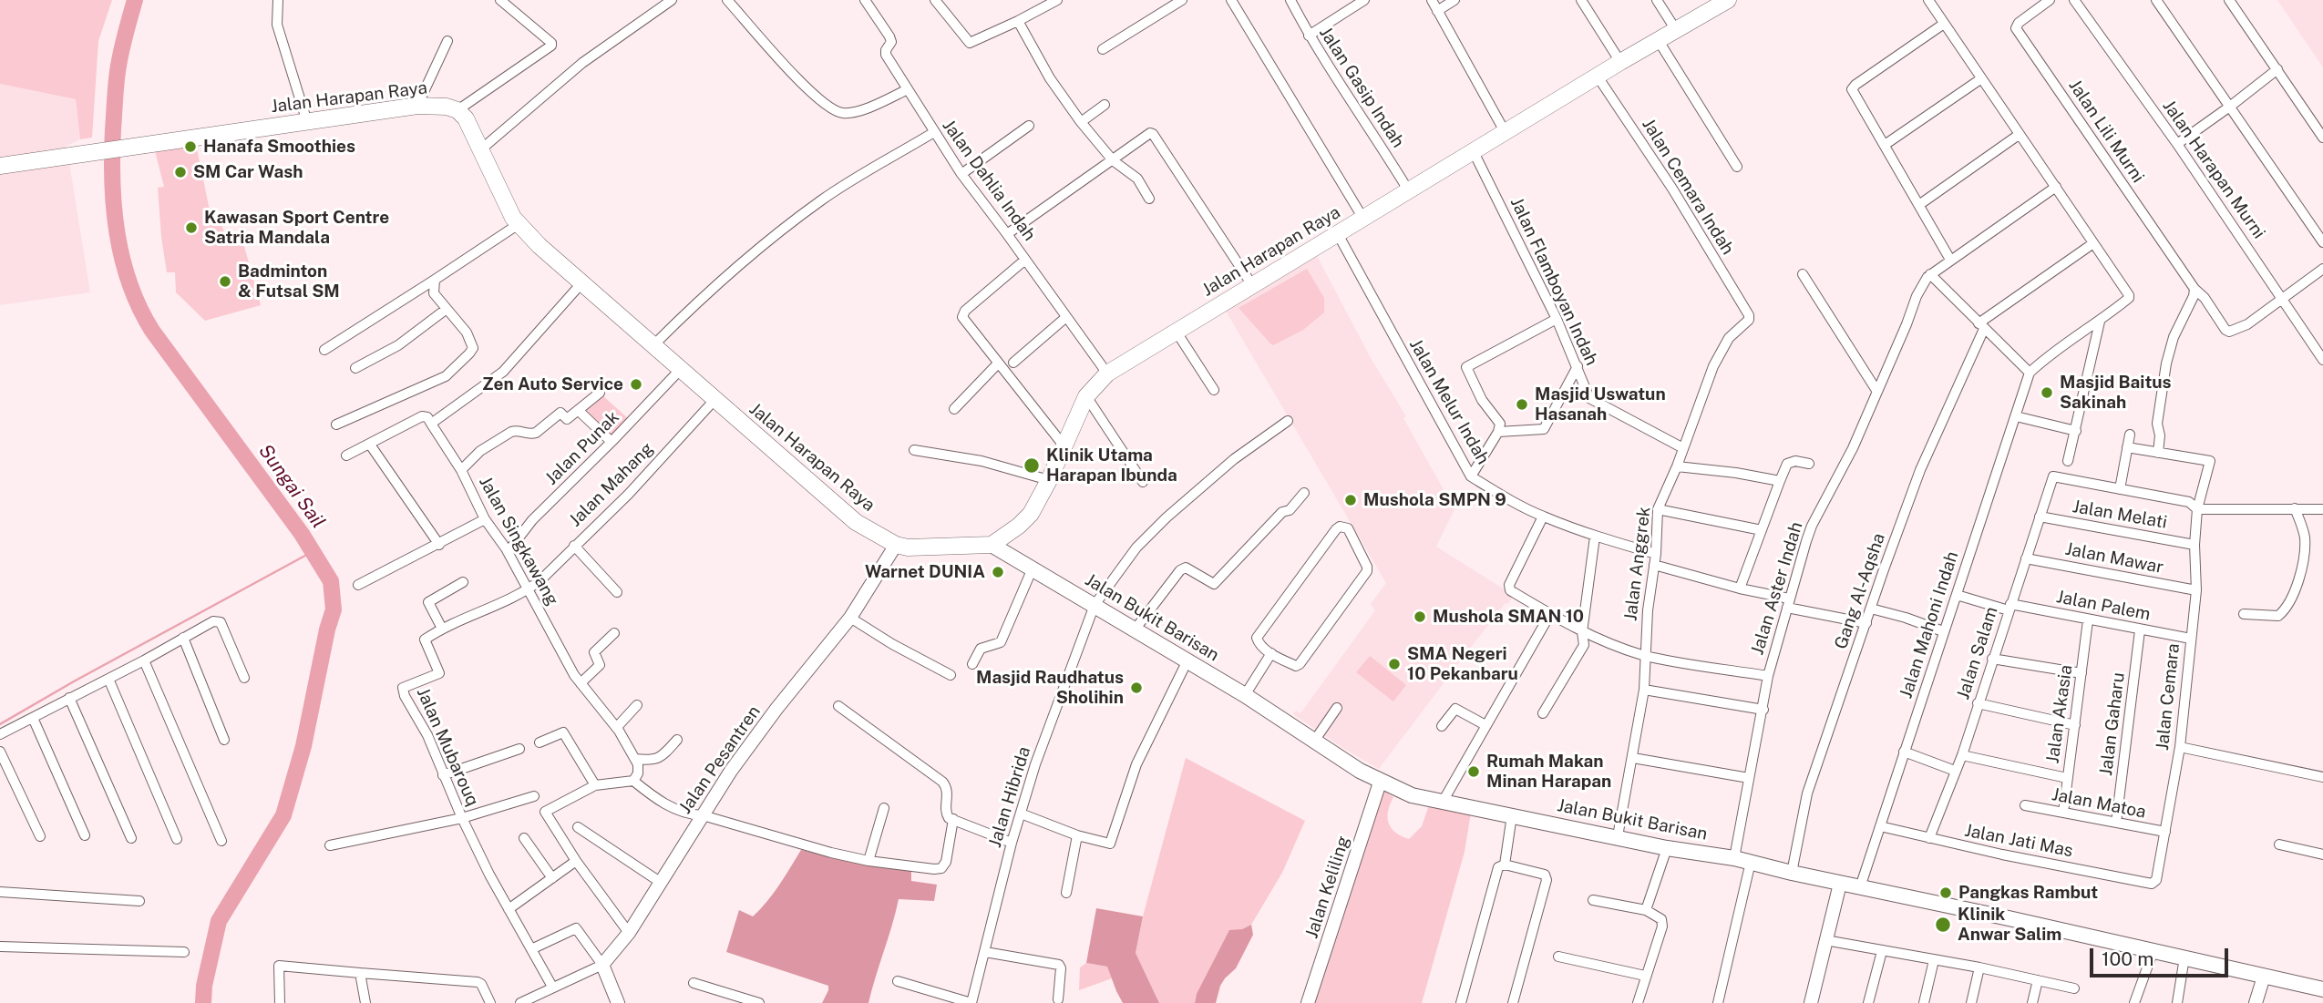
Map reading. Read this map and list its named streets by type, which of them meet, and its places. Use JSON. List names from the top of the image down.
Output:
{
  "streets": {
    "main road": ["Jalan Harapan Raya", "Jalan Bukit Barisan"],
    "street": [
      "Jalan Gasip Indah",
      "Jalan Lili Murni",
      "Jalan Harapan Murni",
      "Jalan Dahlia Indah",
      "Jalan Cemara Indah",
      "Jalan Flamboyan Indah",
      "Jalan Melur Indah",
      "Jalan Punak",
      "Jalan Mahang",
      "Jalan Melati",
      "Jalan Singkawang",
      "Jalan Mawar",
      "Jalan Anggrek",
      "Jalan Aster Indah",
      "Gang Al-Aqsha",
      "Jalan Palem",
      "Jalan Mahoni Indah",
      "Jalan Salam",
      "Jalan Cemara",
      "Jalan Akasia",
      "Jalan Gaharu",
      "Jalan Mubarouq",
      "Jalan Pesantren",
      "Jalan Hibrida",
      "Jalan Matoa",
      "Jalan Jati Mas",
      "Jalan Keliling"
    ]
  },
  "crossings": [
    ["Jalan Gasip Indah", "Jalan Harapan Raya"],
    ["Jalan Harapan Raya", "Jalan Dahlia Indah"],
    ["Jalan Harapan Raya", "Jalan Cemara Indah"],
    ["Jalan Harapan Raya", "Jalan Flamboyan Indah"],
    ["Jalan Harapan Raya", "Jalan Melur Indah"],
    ["Jalan Harapan Raya", "Jalan Punak"],
    ["Jalan Harapan Raya", "Jalan Mahang"],
    ["Jalan Harapan Raya", "Jalan Bukit Barisan"],
    ["Jalan Harapan Raya", "Jalan Pesantren"],
    ["Jalan Lili Murni", "Jalan Harapan Murni"],
    ["Jalan Cemara Indah", "Jalan Anggrek"],
    ["Jalan Flamboyan Indah", "Jalan Anggrek"],
    ["Jalan Melur Indah", "Jalan Anggrek"],
    ["Jalan Punak", "Jalan Singkawang"],
    ["Jalan Mahang", "Jalan Singkawang"],
    ["Jalan Melati", "Jalan Salam"],
    ["Jalan Melati", "Jalan Cemara"],
    ["Jalan Mawar", "Jalan Salam"],
    ["Jalan Mawar", "Jalan Cemara"],
    ["Jalan Anggrek", "Jalan Bukit Barisan"],
    ["Jalan Aster Indah", "Jalan Bukit Barisan"],
    ["Gang Al-Aqsha", "Jalan Bukit Barisan"],
    ["Jalan Palem", "Jalan Mahoni Indah"],
    ["Jalan Palem", "Jalan Salam"],
    ["Jalan Palem", "Jalan Cemara"],
    ["Jalan Palem", "Jalan Akasia"],
    ["Jalan Palem", "Jalan Gaharu"],
    ["Jalan Bukit Barisan", "Jalan Mahoni Indah"],
    ["Jalan Bukit Barisan", "Jalan Hibrida"],
    ["Jalan Bukit Barisan", "Jalan Keliling"],
    ["Jalan Mahoni Indah", "Jalan Jati Mas"],
    ["Jalan Salam", "Jalan Jati Mas"],
    ["Jalan Cemara", "Jalan Matoa"],
    ["Jalan Cemara", "Jalan Jati Mas"],
    ["Jalan Akasia", "Jalan Matoa"],
    ["Jalan Gaharu", "Jalan Matoa"]
  ],
  "water": ["Sungai Sail"],
  "places": [
    "Hanafa Smoothies",
    "SM Car Wash",
    "Kawasan Sport Centre Satria Mandala",
    "Badminton & Futsal SM",
    "Zen Auto Service",
    "Masjid Baitus Sakinah",
    "Masjid Uswatun Hasanah",
    "Klinik Utama Harapan Ibunda",
    "Mushola SMPN 9",
    "Warnet DUNIA",
    "Mushola SMAN 10",
    "SMA Negeri 10 Pekanbaru",
    "Masjid Raudhatus Sholihin",
    "Rumah Makan Minan Harapan",
    "Pangkas Rambut",
    "Klinik Anwar Salim"
  ],
  "scale_bar": "100 m"
}
